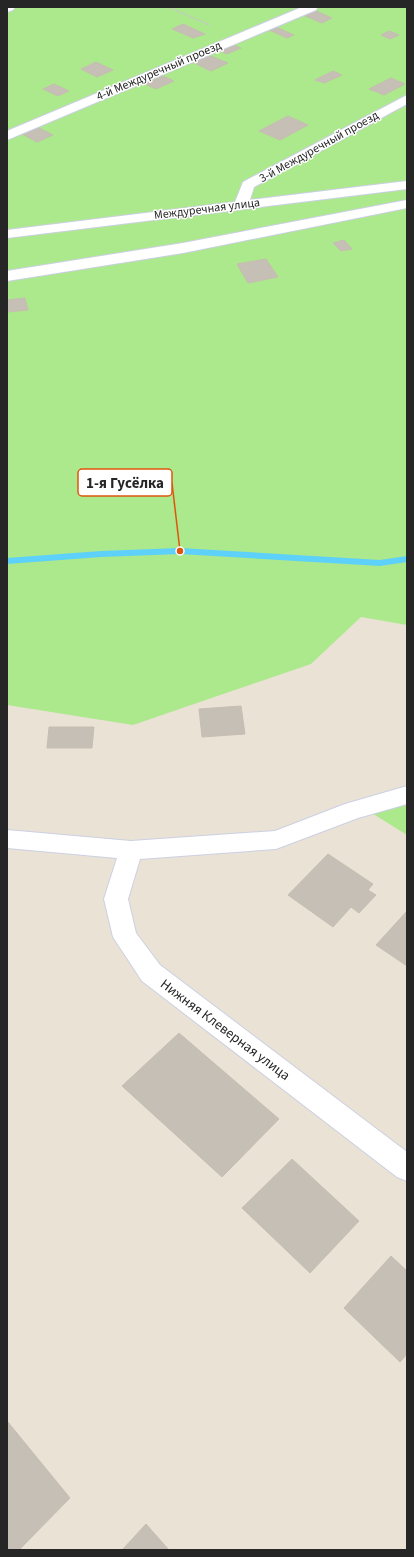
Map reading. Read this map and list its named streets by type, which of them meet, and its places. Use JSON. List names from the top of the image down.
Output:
{
  "streets": {
    "street": [
      "4-й Междуречный проезд",
      "3-й Междуречный проезд",
      "Междуречная улица",
      "Нижняя Клеверная улица"
    ]
  },
  "crossings": [
    ["3-й Междуречный проезд", "Междуречная улица"]
  ],
  "places": ["1-я Гусёлка"]
}
